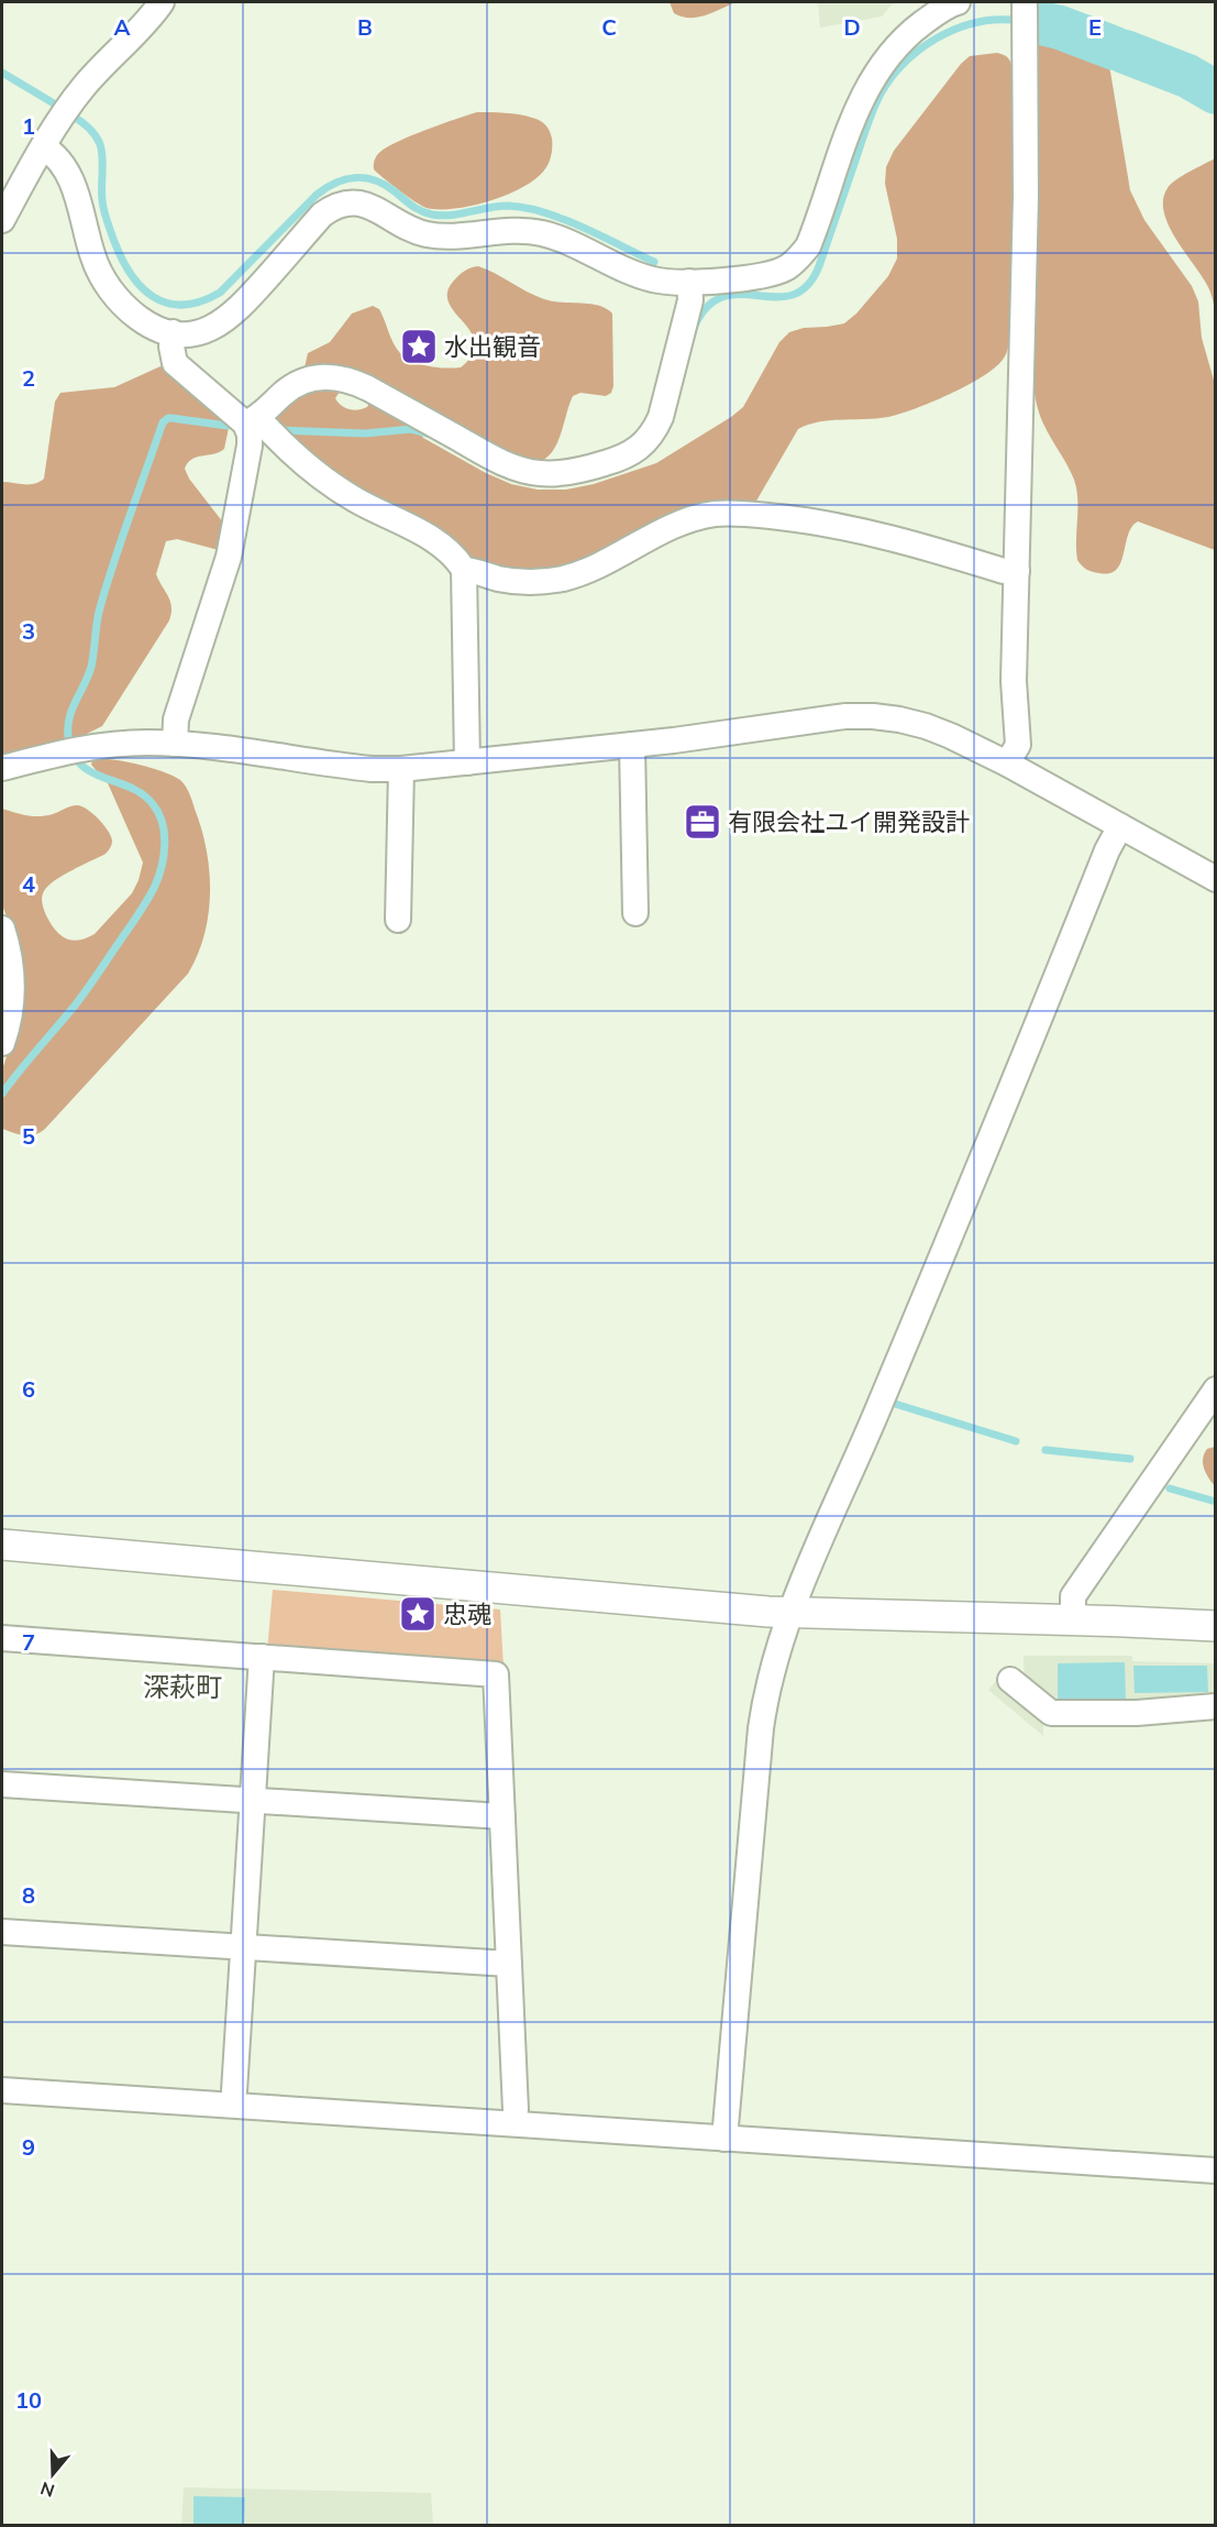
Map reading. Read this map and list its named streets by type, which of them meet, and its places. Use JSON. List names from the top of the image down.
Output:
{
  "districts": ["深萩町"],
  "places": {
    "place": ["水出観音", "忠魂"],
    "office": ["有限会社ユイ開発設計"]
  },
  "north": "bottom",
  "grid": {
    "columns": [
      "A",
      "B",
      "C",
      "D",
      "E"
    ],
    "rows": [
      "1",
      "2",
      "3",
      "4",
      "5",
      "6",
      "7",
      "8",
      "9",
      "10"
    ]
  }
}
